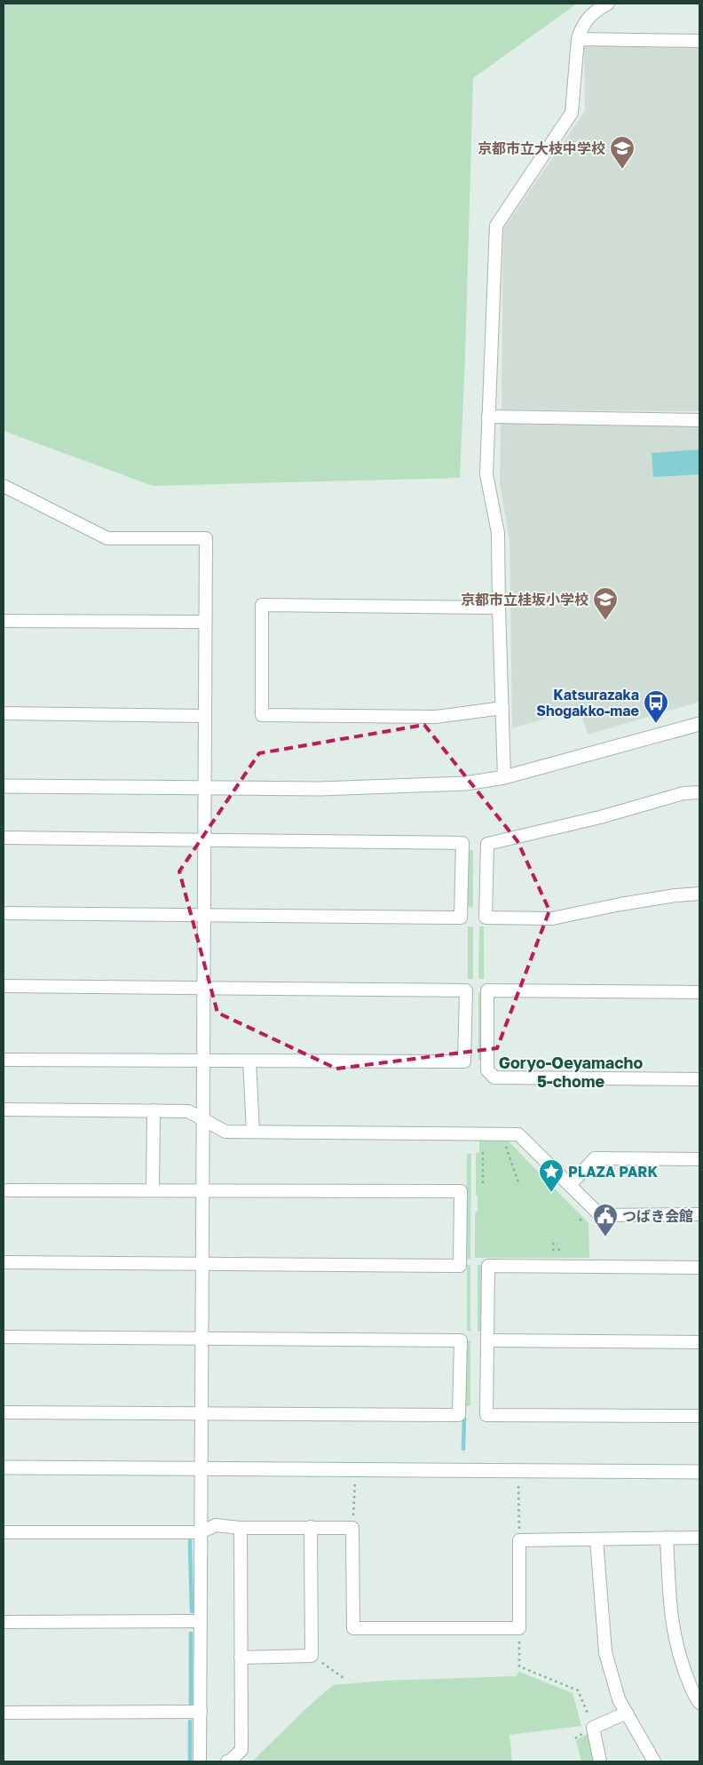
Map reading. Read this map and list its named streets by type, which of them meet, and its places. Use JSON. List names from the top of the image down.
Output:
{
  "districts": ["Goryo-Oeyamacho 5-chome"],
  "places": {
    "school or university": ["京都市立大枝中学校", "京都市立桂坂小学校"],
    "bus stop": ["Katsurazaka Shogakko-mae"],
    "place": ["PLAZA PARK"],
    "public building": ["つばき会館"]
  }
}
